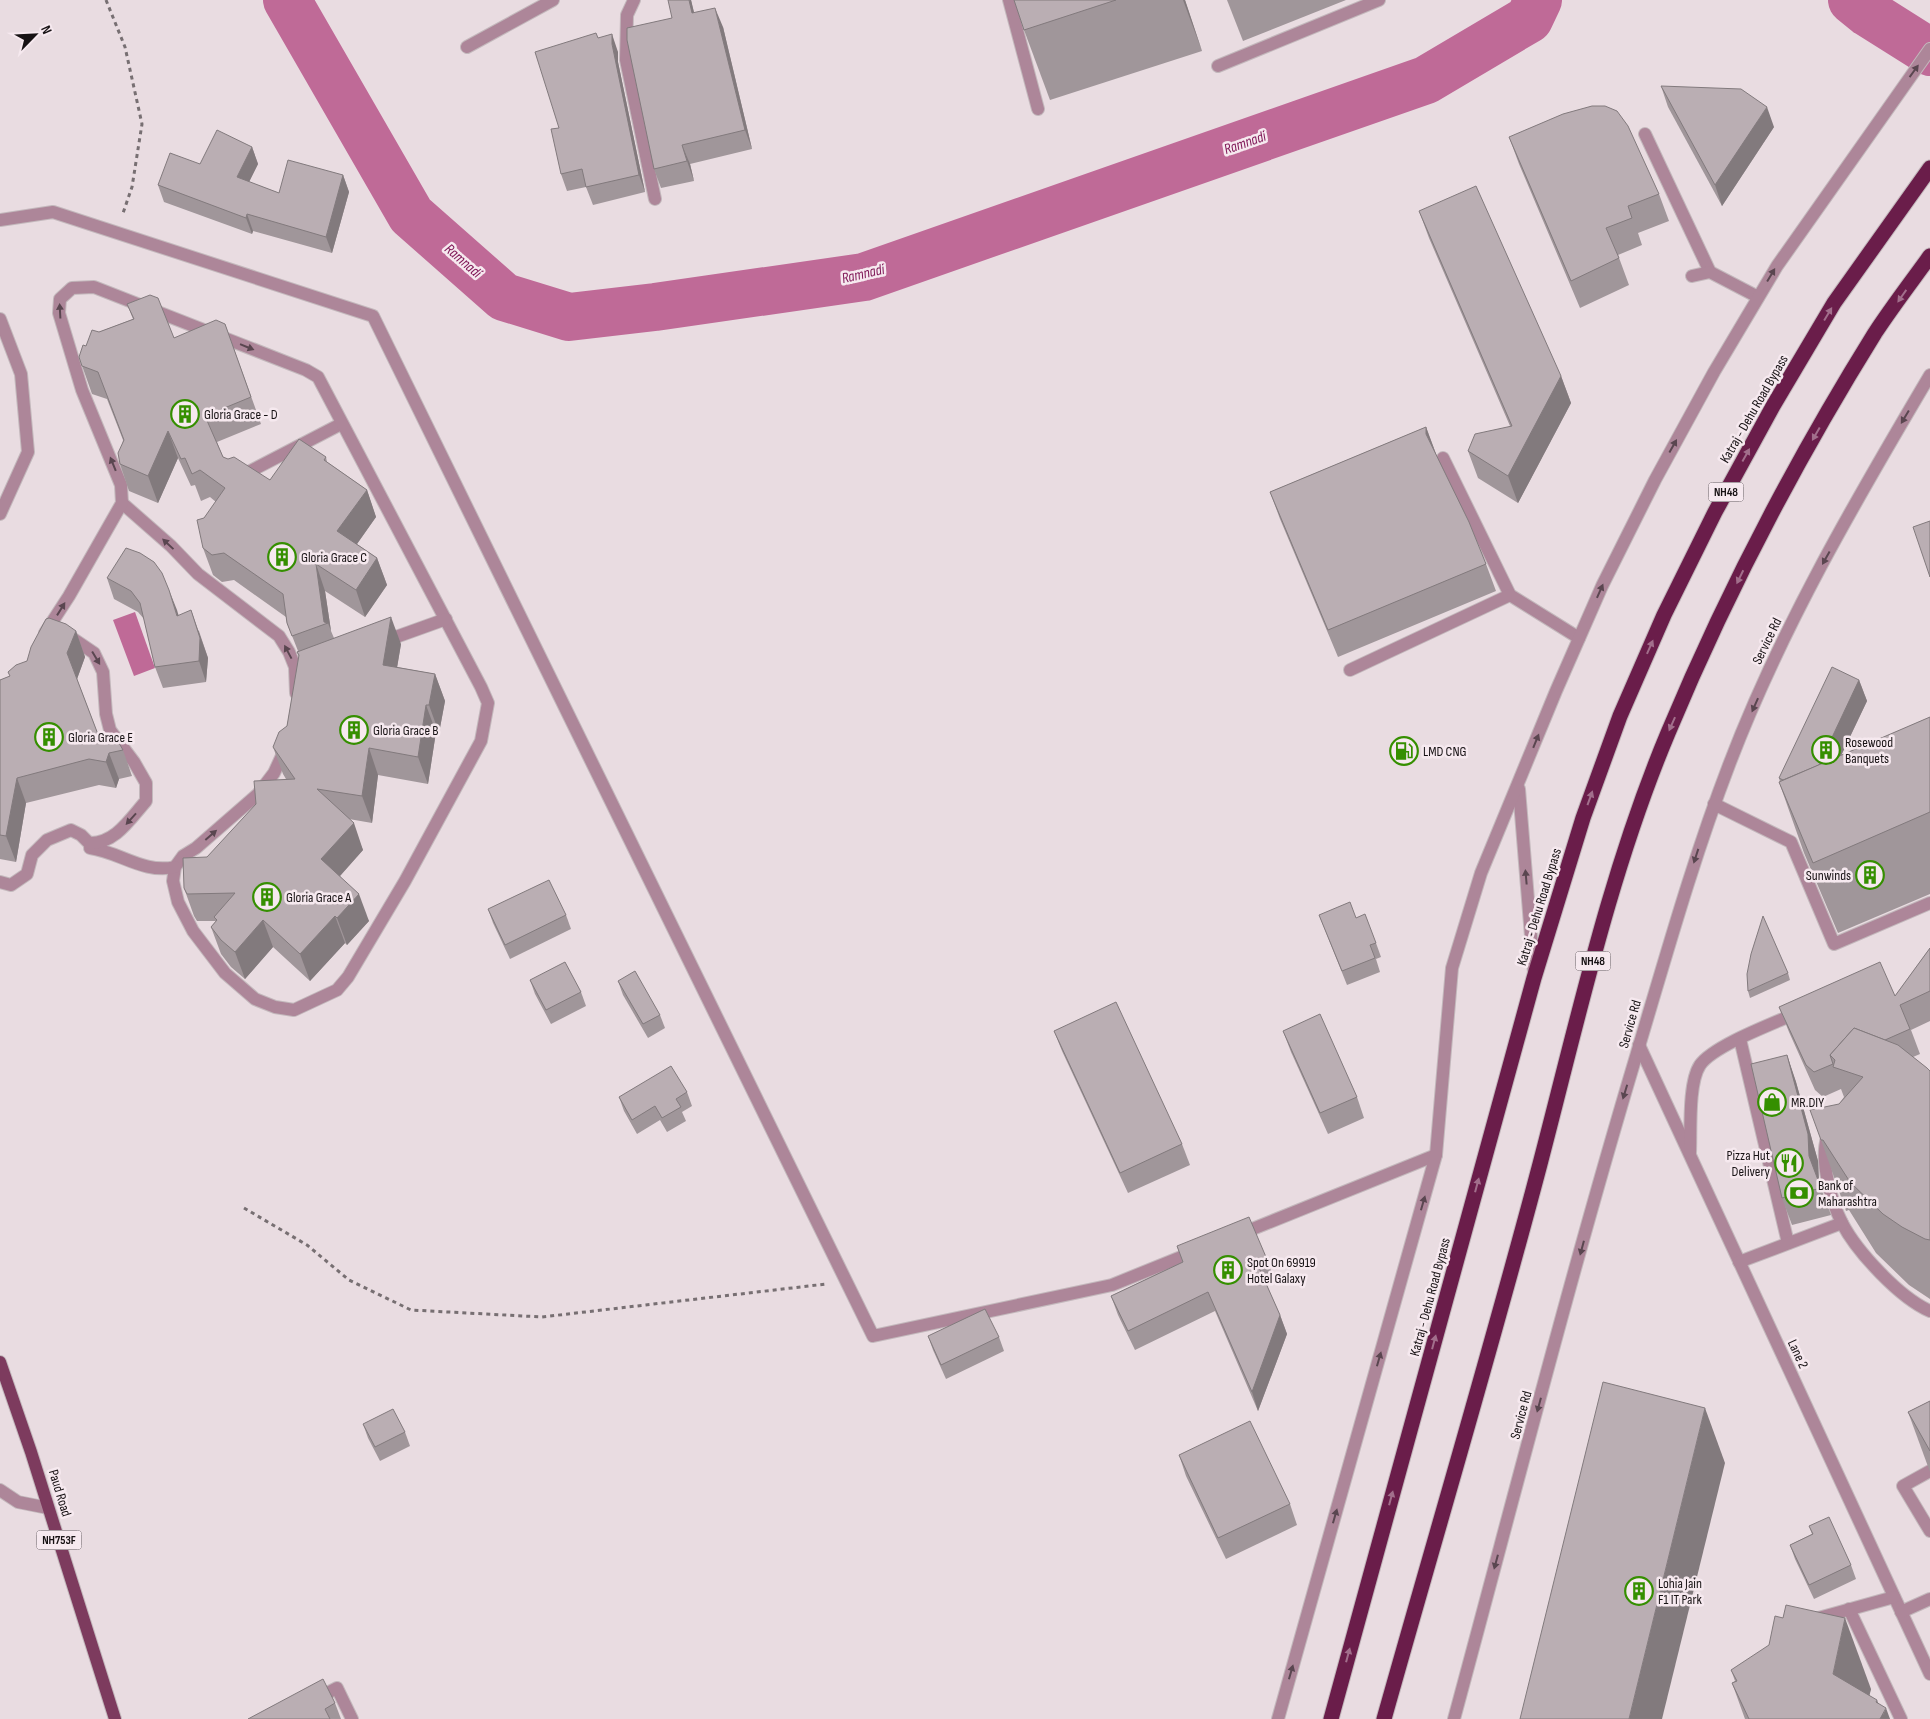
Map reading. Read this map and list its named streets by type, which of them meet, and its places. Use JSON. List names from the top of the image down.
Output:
{
  "streets": {
    "highway": ["Katraj - Dehu Road Bypass", "NH48"],
    "main road": ["Paud Road", "NH753F"],
    "street": ["Service Rd", "Lane 2"]
  },
  "crossings": [
    ["Service Rd", "Lane 2"]
  ],
  "one_way": ["Service Rd"],
  "water": ["Ramnadi"],
  "places": {
    "building": [
      "Gloria Grace - D",
      "Gloria Grace C",
      "Gloria Grace B",
      "Gloria Grace E",
      "Rosewood Banquets",
      "Sunwinds",
      "Gloria Grace A",
      "Spot On 69919 Hotel Galaxy",
      "Lohia Jain F1 IT Park"
    ],
    "fuel station": ["LMD CNG"],
    "shop": ["MR.DIY"],
    "restaurant": ["Pizza Hut Delivery"],
    "bank": ["Bank of Maharashtra"]
  },
  "north": "top right"
}
